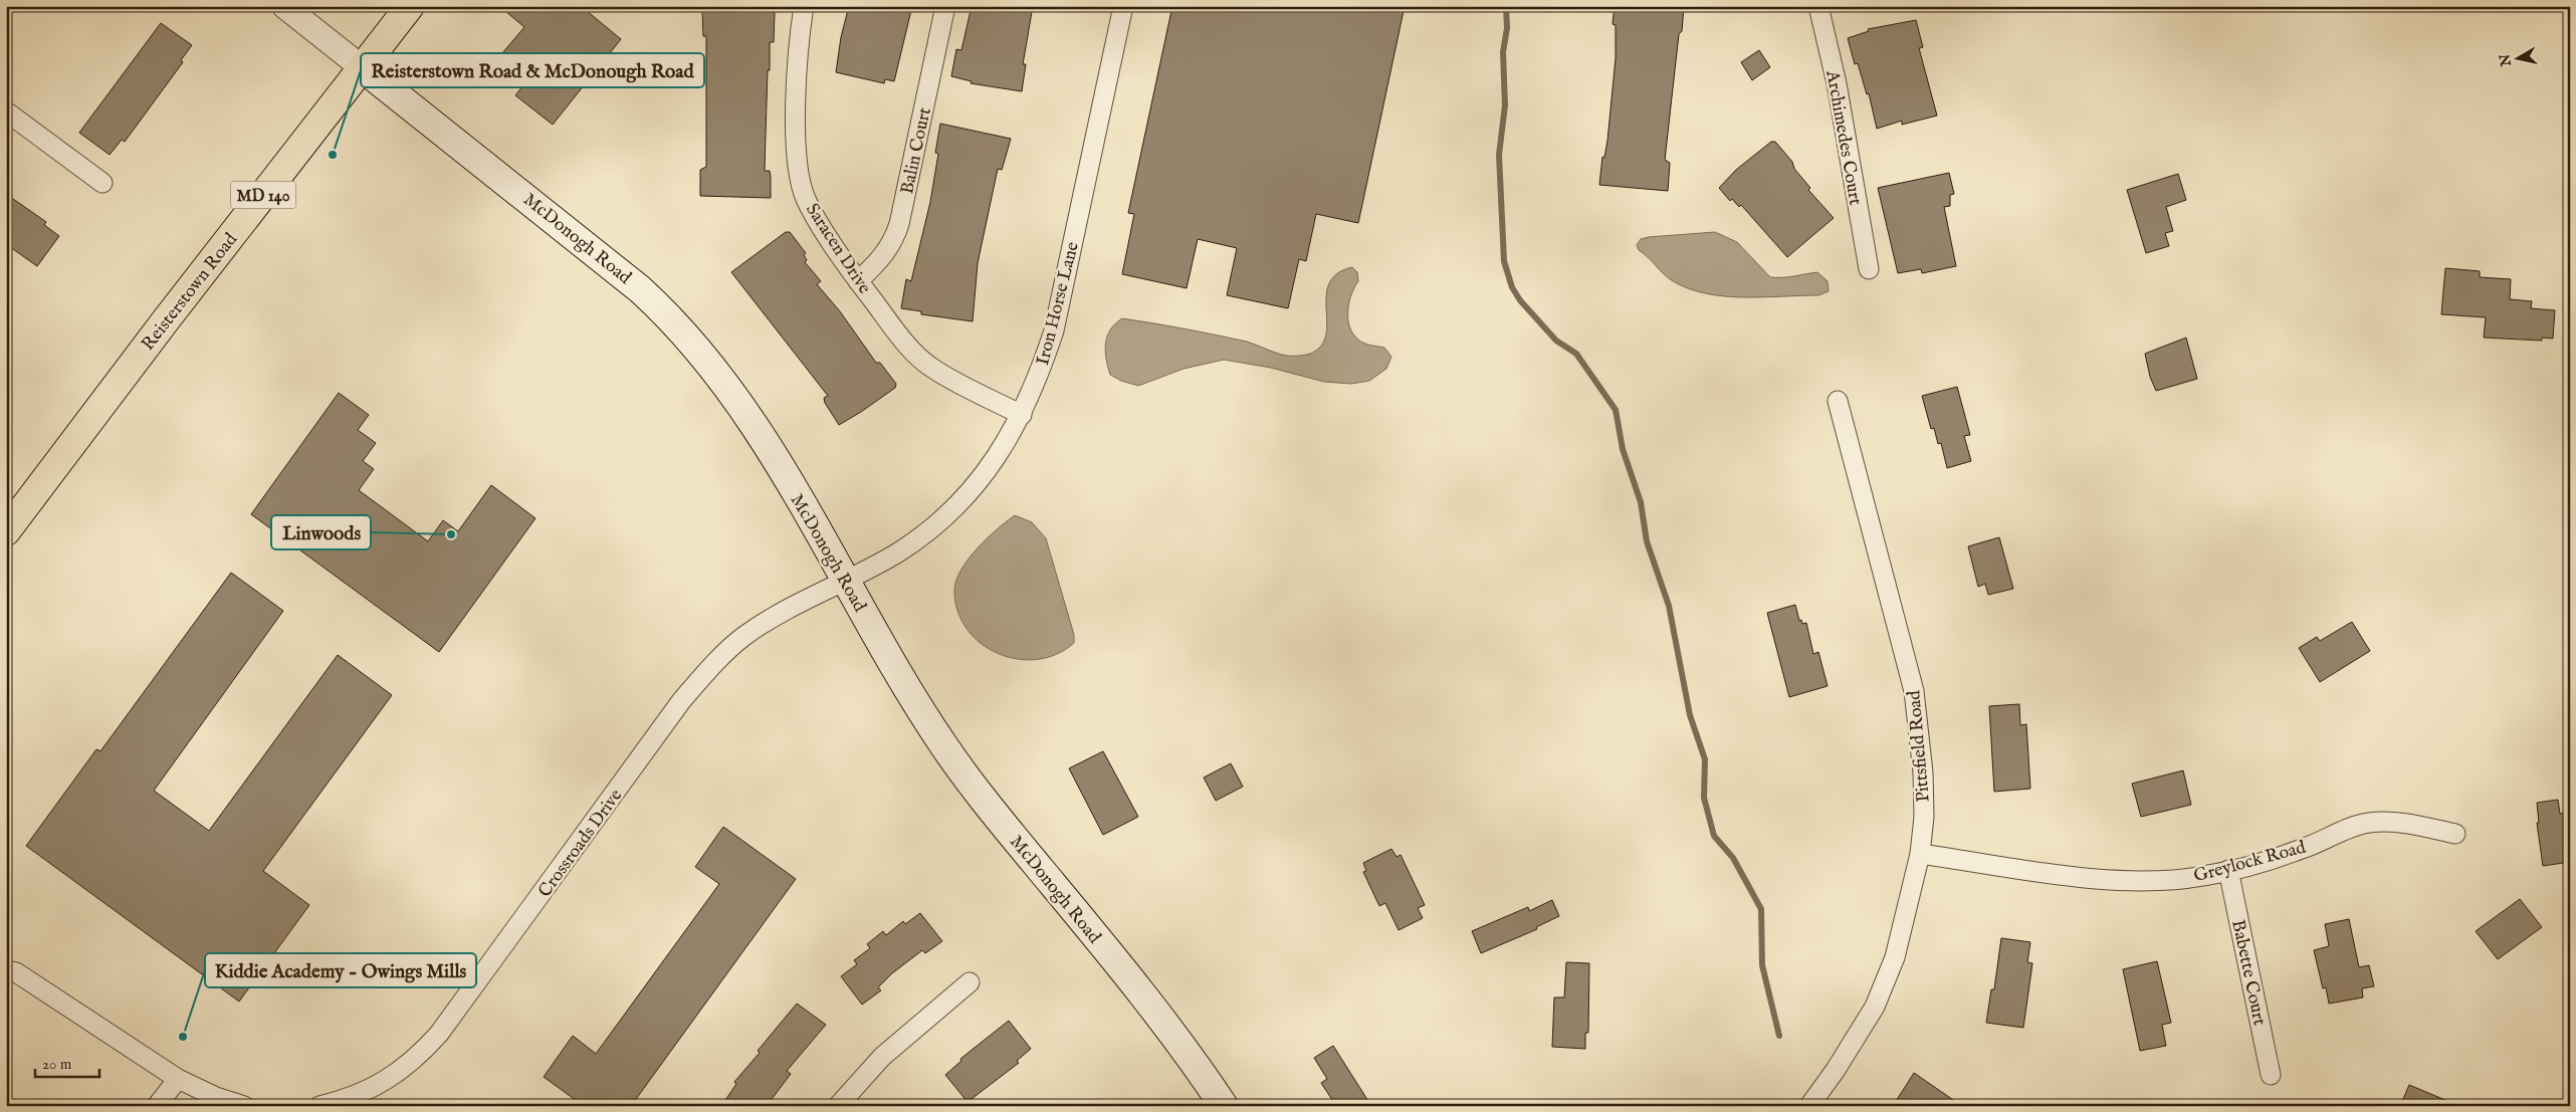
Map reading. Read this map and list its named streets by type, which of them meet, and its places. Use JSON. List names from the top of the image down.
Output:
{
  "streets": {
    "main road": ["MD 140", "McDonogh Road", "Reisterstown Road"],
    "street": [
      "Archimedes Court",
      "Balin Court",
      "Saracen Drive",
      "Iron Horse Lane",
      "Pittsfield Road",
      "Crossroads Drive",
      "Greylock Road",
      "Babette Court"
    ]
  },
  "crossings": [
    ["Balin Court", "Saracen Drive"],
    ["McDonogh Road", "Reisterstown Road"],
    ["McDonogh Road", "Iron Horse Lane"],
    ["McDonogh Road", "Crossroads Drive"],
    ["Saracen Drive", "Iron Horse Lane"],
    ["Iron Horse Lane", "Crossroads Drive"],
    ["Pittsfield Road", "Greylock Road"],
    ["Greylock Road", "Babette Court"]
  ],
  "places": ["Reisterstown Road & McDonough Road", "Linwoods", "Kiddie Academy - Owings Mills"],
  "scale_bar": "20 m",
  "north": "left"
}
